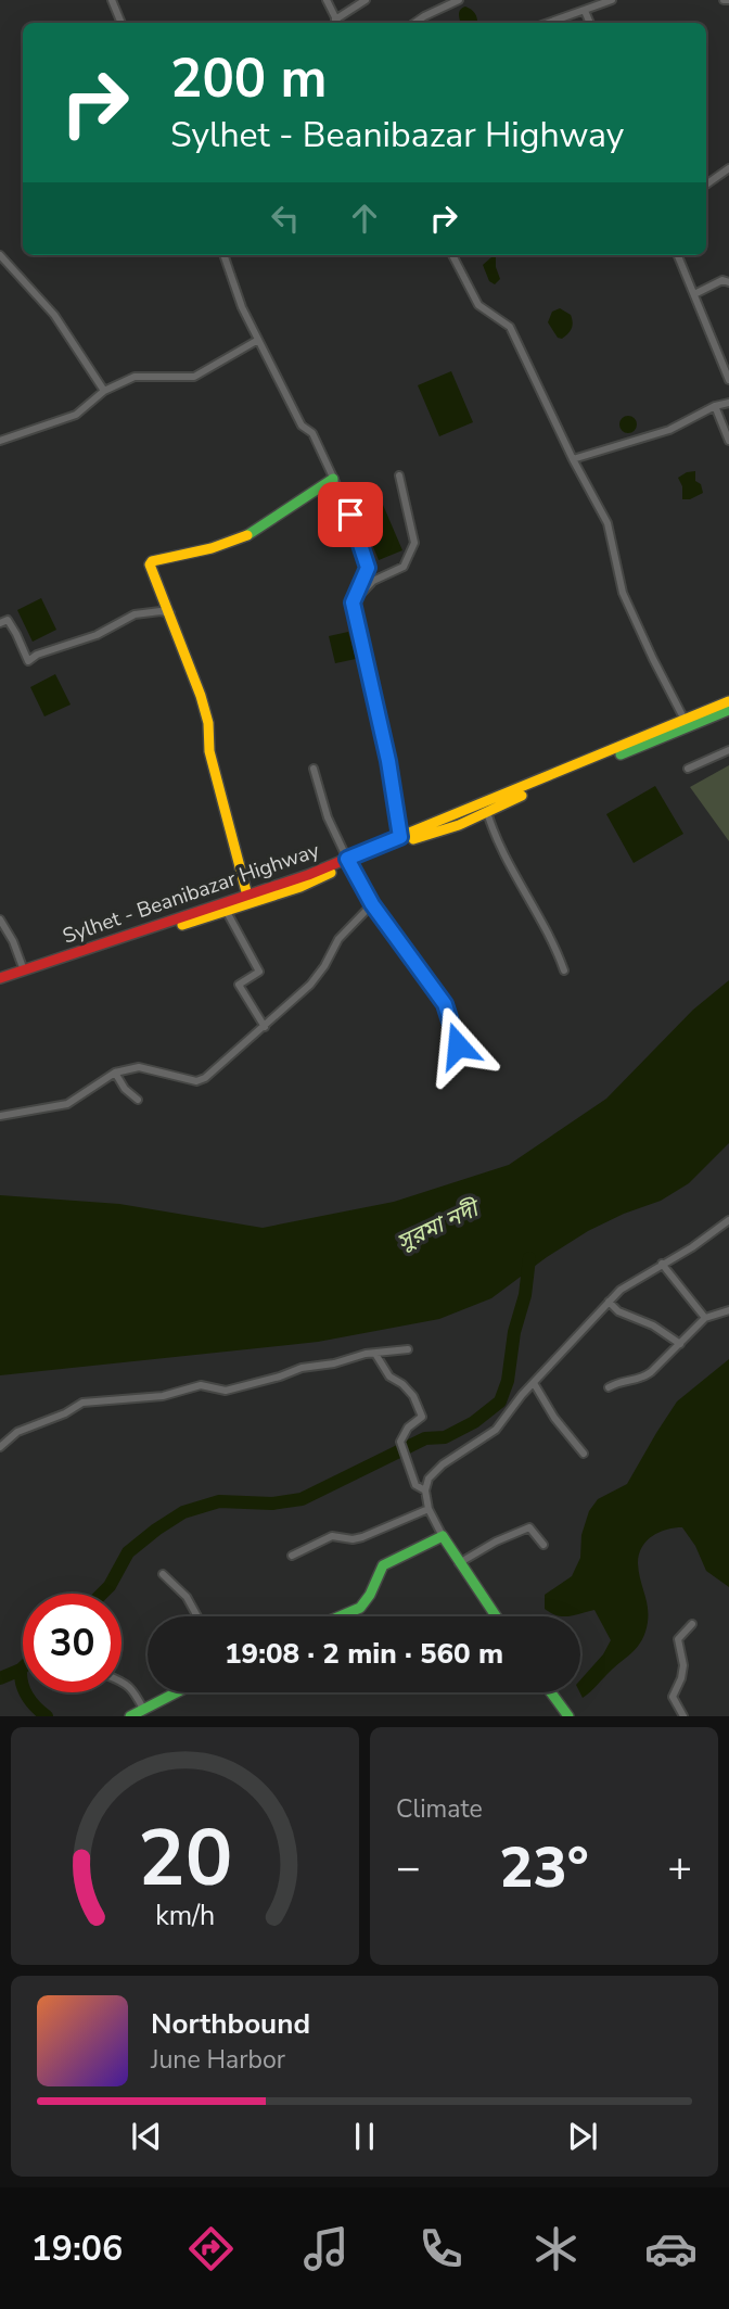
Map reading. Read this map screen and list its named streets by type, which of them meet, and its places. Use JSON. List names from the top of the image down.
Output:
{
  "streets": {
    "main road": ["Sylhet - Beanibazar Highway"]
  },
  "water": ["সুরমা নদী"],
  "page": {
    "turn": ["200 m", "Sylhet - Beanibazar Highway"],
    "limit": "30",
    "trip": "19:08 · 2 min · 560 m",
    "tile": "Climate",
    "heat": ["−", "23°", "+"],
    "song": ["Northbound", "June Harbor"],
    "tabs": "19:06",
    "gauge": ["20", "km/h"]
  }
}
